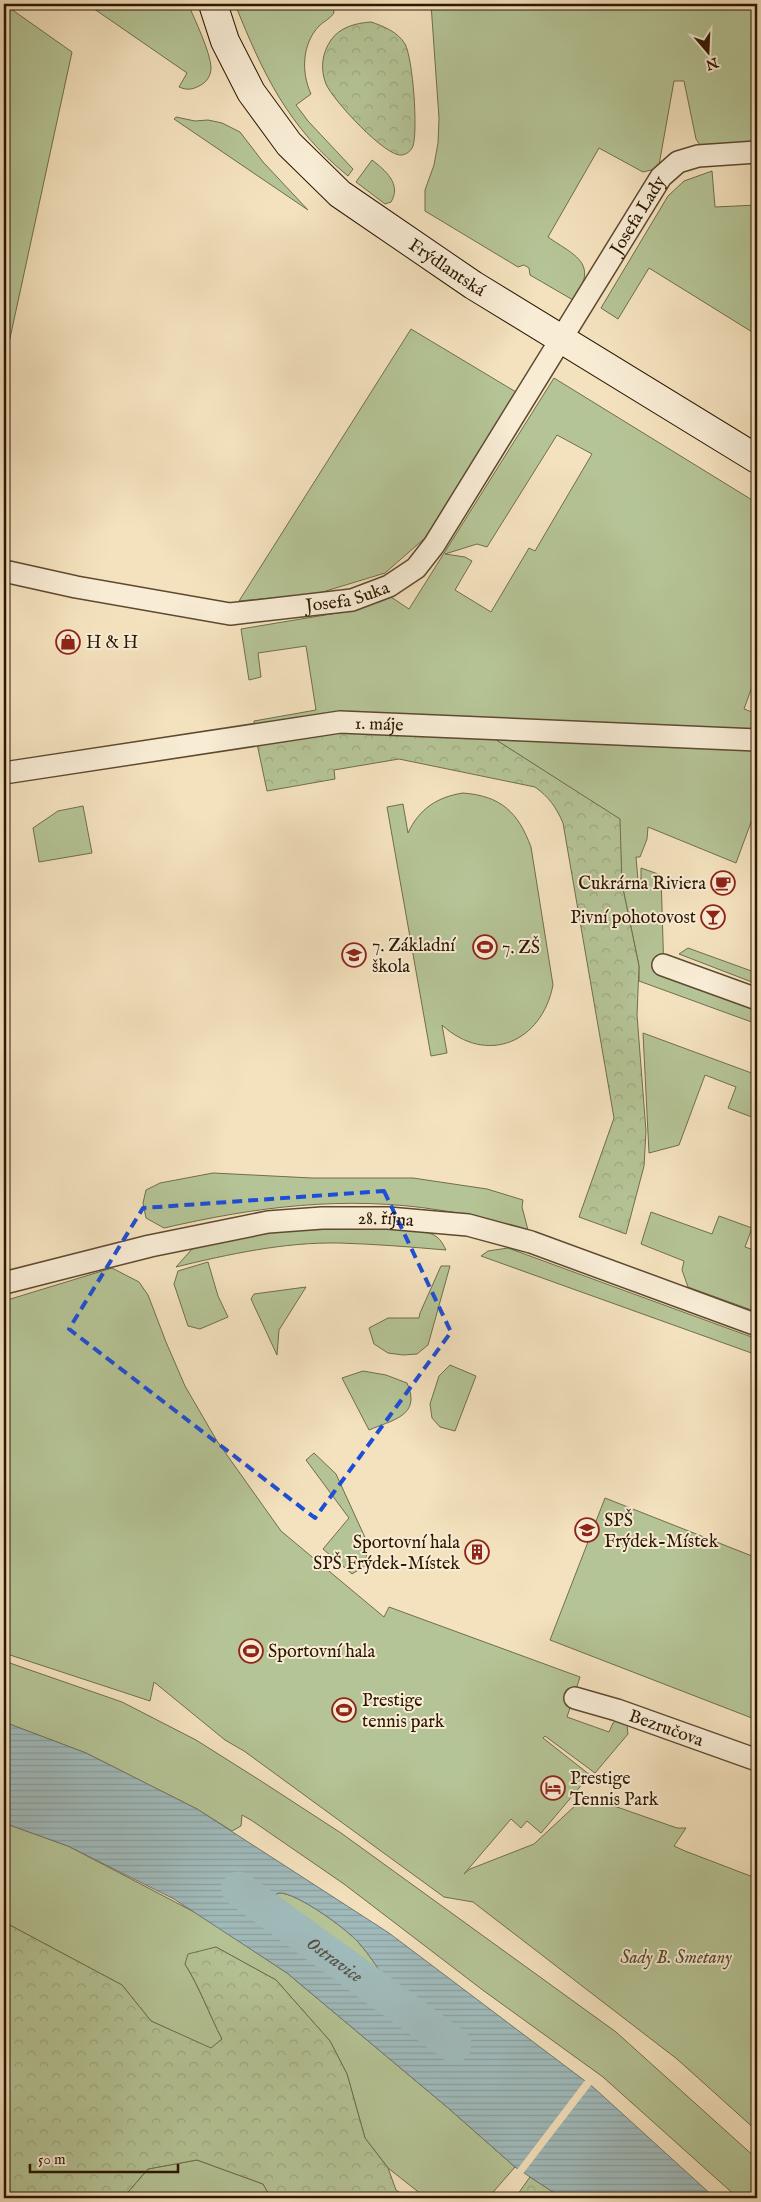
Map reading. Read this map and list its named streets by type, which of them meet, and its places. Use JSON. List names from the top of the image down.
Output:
{
  "streets": {
    "street": [
      "Josefa Lady",
      "Frýdlantská",
      "Josefa Suka",
      "1. máje",
      "28. října",
      "Bezručova"
    ]
  },
  "crossings": [
    ["Josefa Lady", "Frýdlantská"],
    ["Josefa Lady", "Josefa Suka"],
    ["Frýdlantská", "Josefa Suka"]
  ],
  "water": ["Ostravice"],
  "parks": ["Sady B. Smetany"],
  "places": {
    "shop": ["H & H"],
    "cafe": ["Cukrárna Riviera"],
    "bar": ["Pivní pohotovost"],
    "sports": ["7. ZŠ", "Sportovní hala", "Prestige tennis park"],
    "school or university": ["7. Základní škola", "SPŠ Frýdek-Místek"],
    "building": ["Sportovní hala SPŠ Frýdek-Místek"],
    "hotel": ["Prestige Tennis Park"]
  },
  "scale_bar": "50 m",
  "north": "bottom"
}
